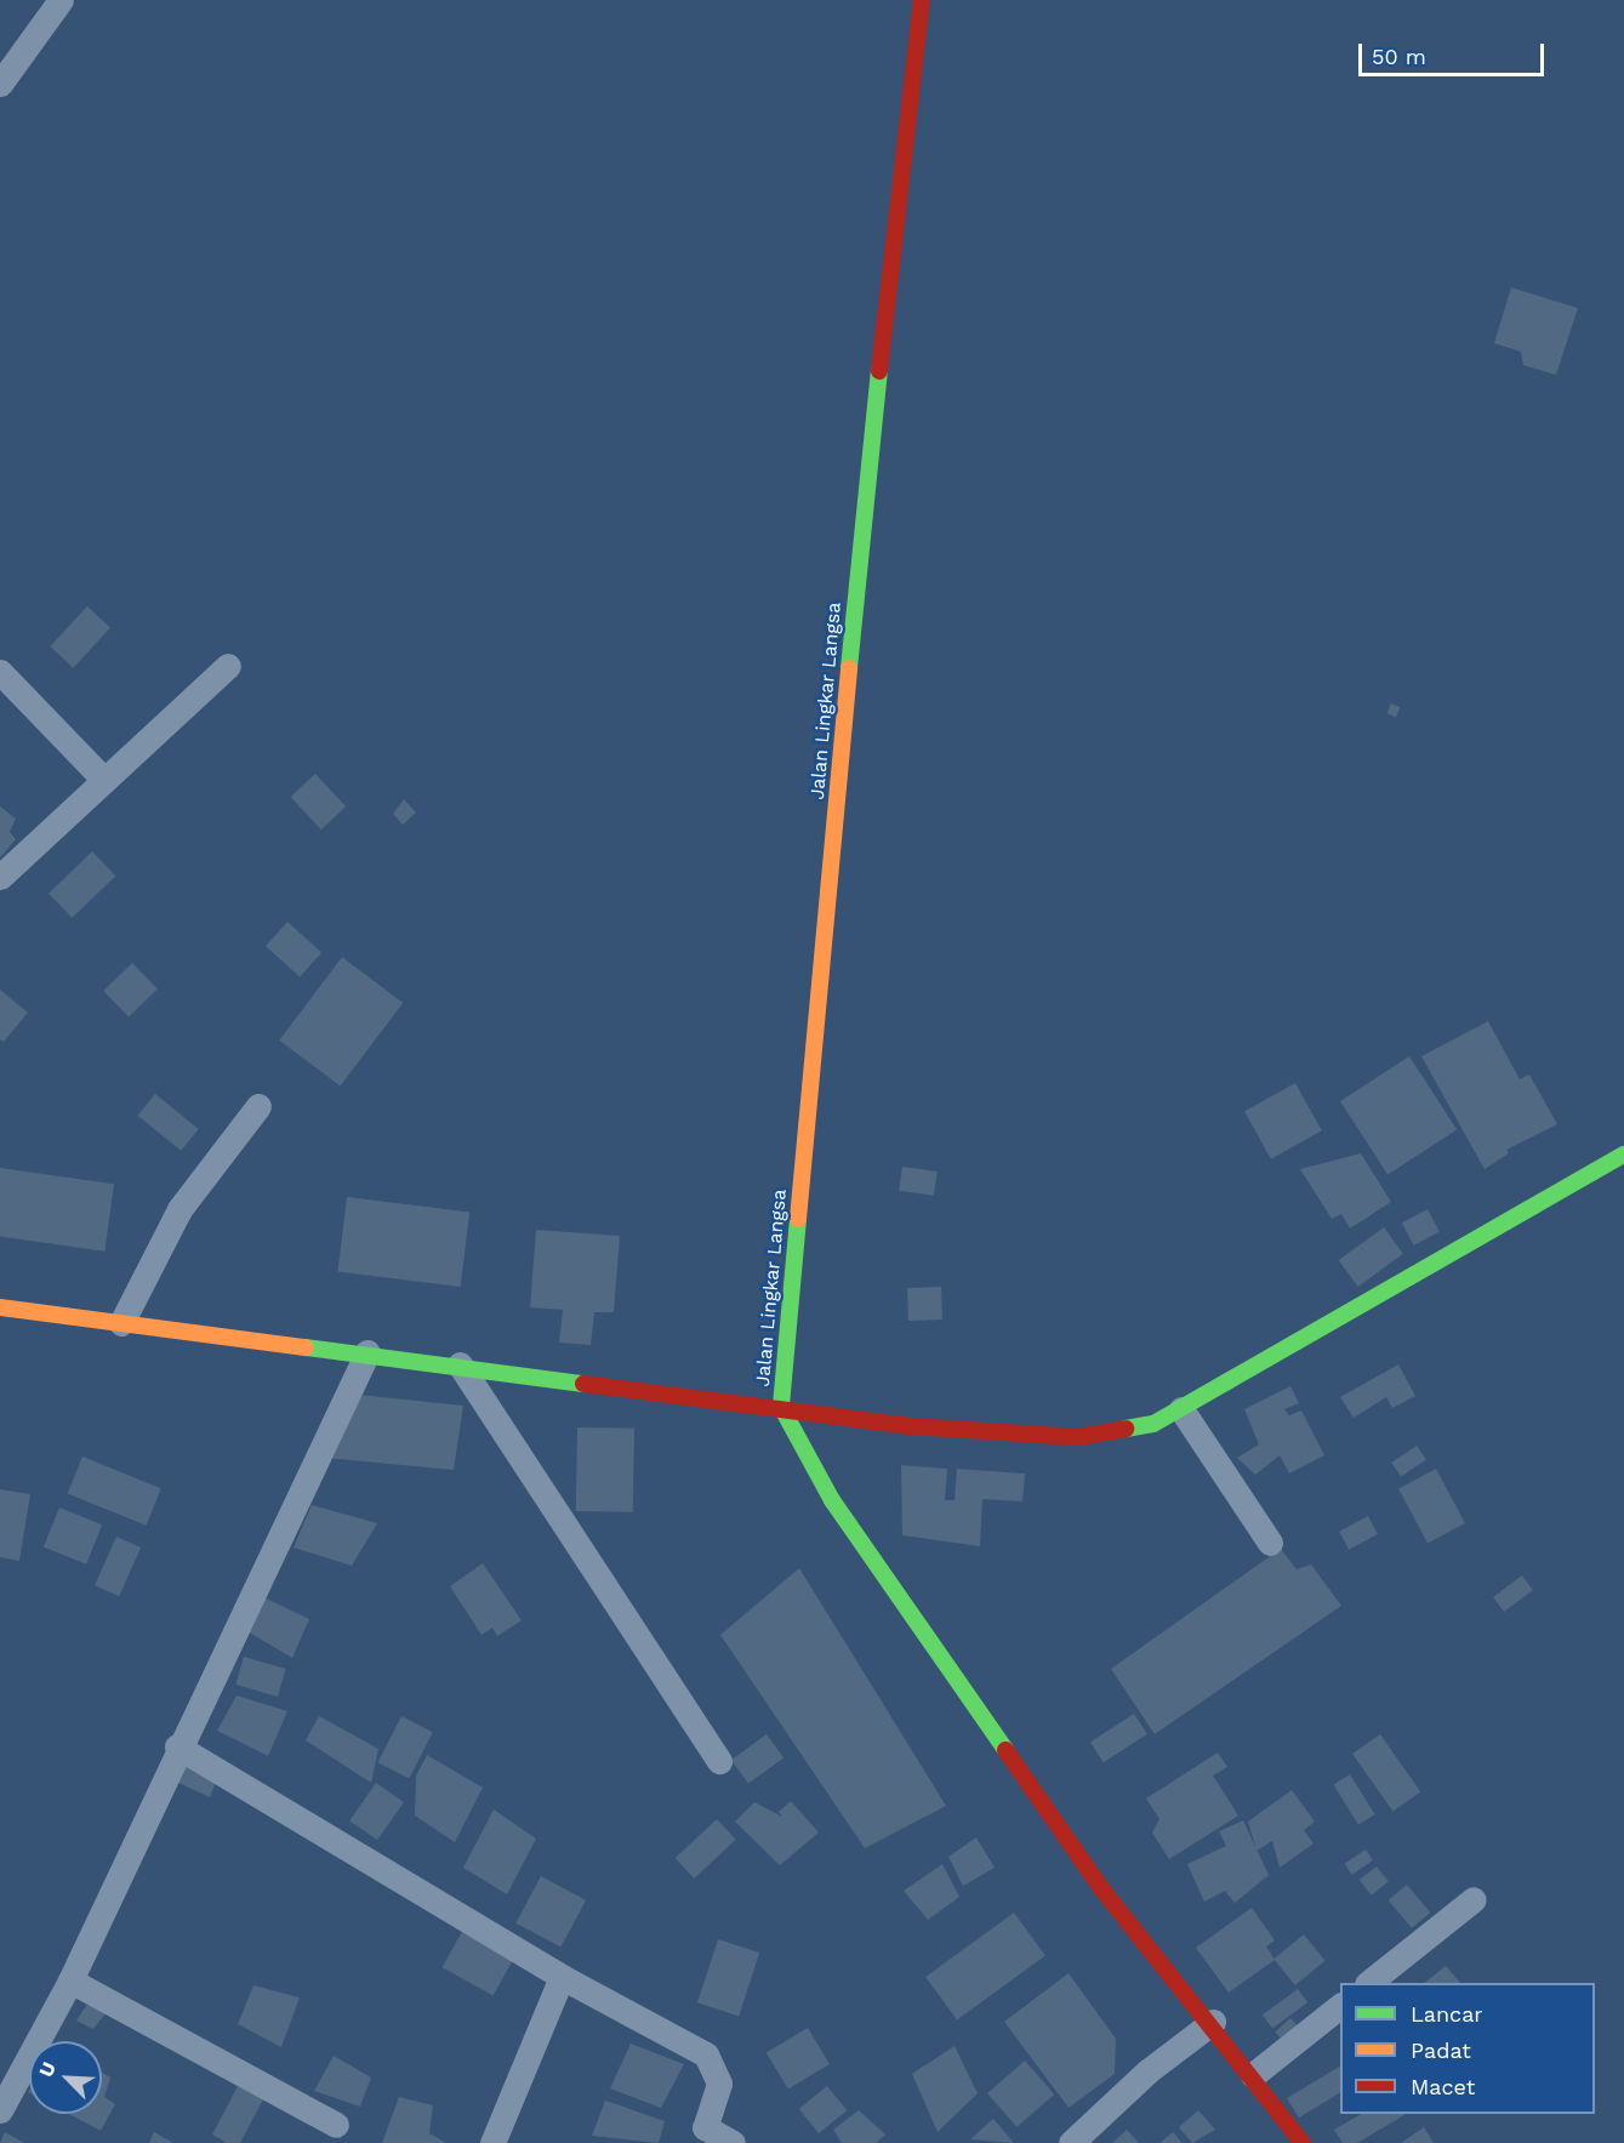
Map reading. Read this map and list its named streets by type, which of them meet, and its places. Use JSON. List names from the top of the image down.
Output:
{
  "streets": {
    "main road": ["Jalan Lingkar Langsa"]
  },
  "legend": ["Lancar", "Padat", "Macet"],
  "scale_bar": "50 m",
  "north": "top left"
}
